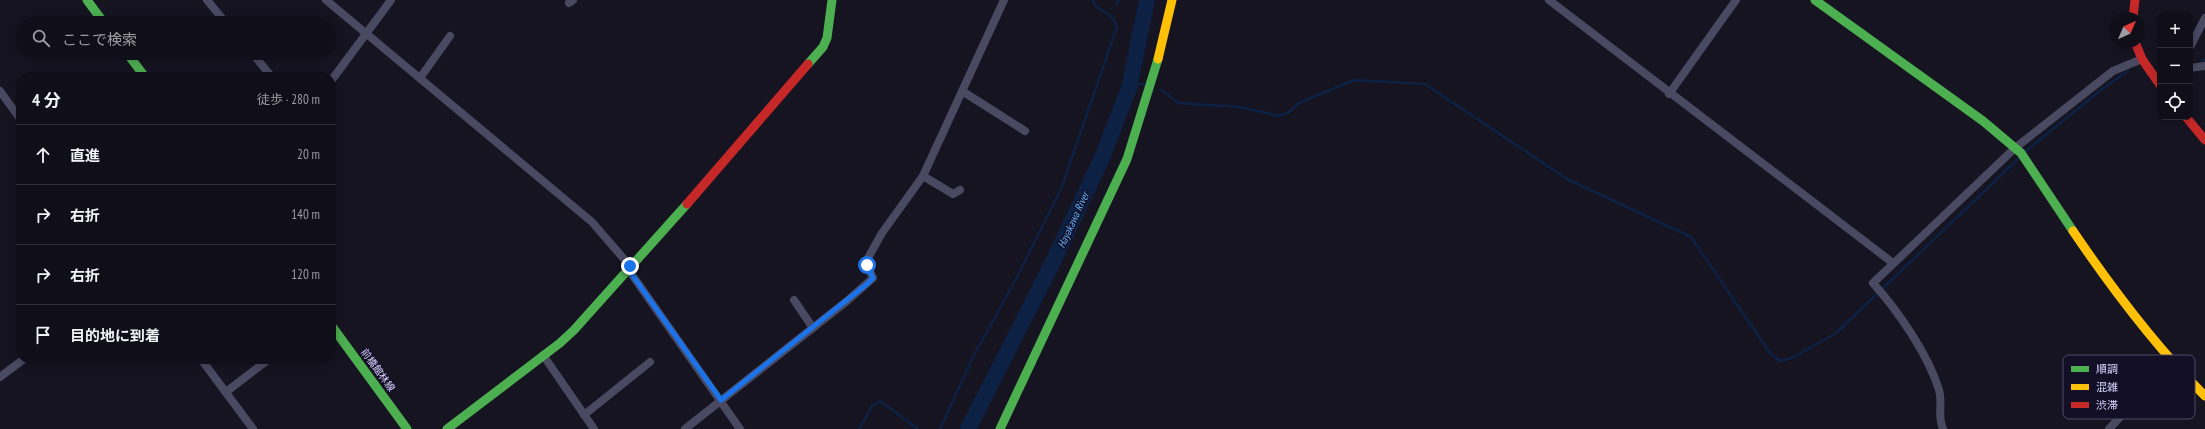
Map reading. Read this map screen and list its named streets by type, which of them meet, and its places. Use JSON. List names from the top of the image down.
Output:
{
  "streets": {
    "street": ["前橋館林線"]
  },
  "water": ["Hayakawa River"],
  "legend": ["順調", "混雑", "渋滞"],
  "north": "top right",
  "page": {
    "map_buttons": ["+", "−"],
    "search": "ここで検索",
    "heading": ["4 分", "徒歩 · 280 m"],
    "list": [
      ["直進", "20 m"],
      ["右折", "140 m"],
      ["右折", "120 m"],
      "目的地に到着"
    ]
  }
}
